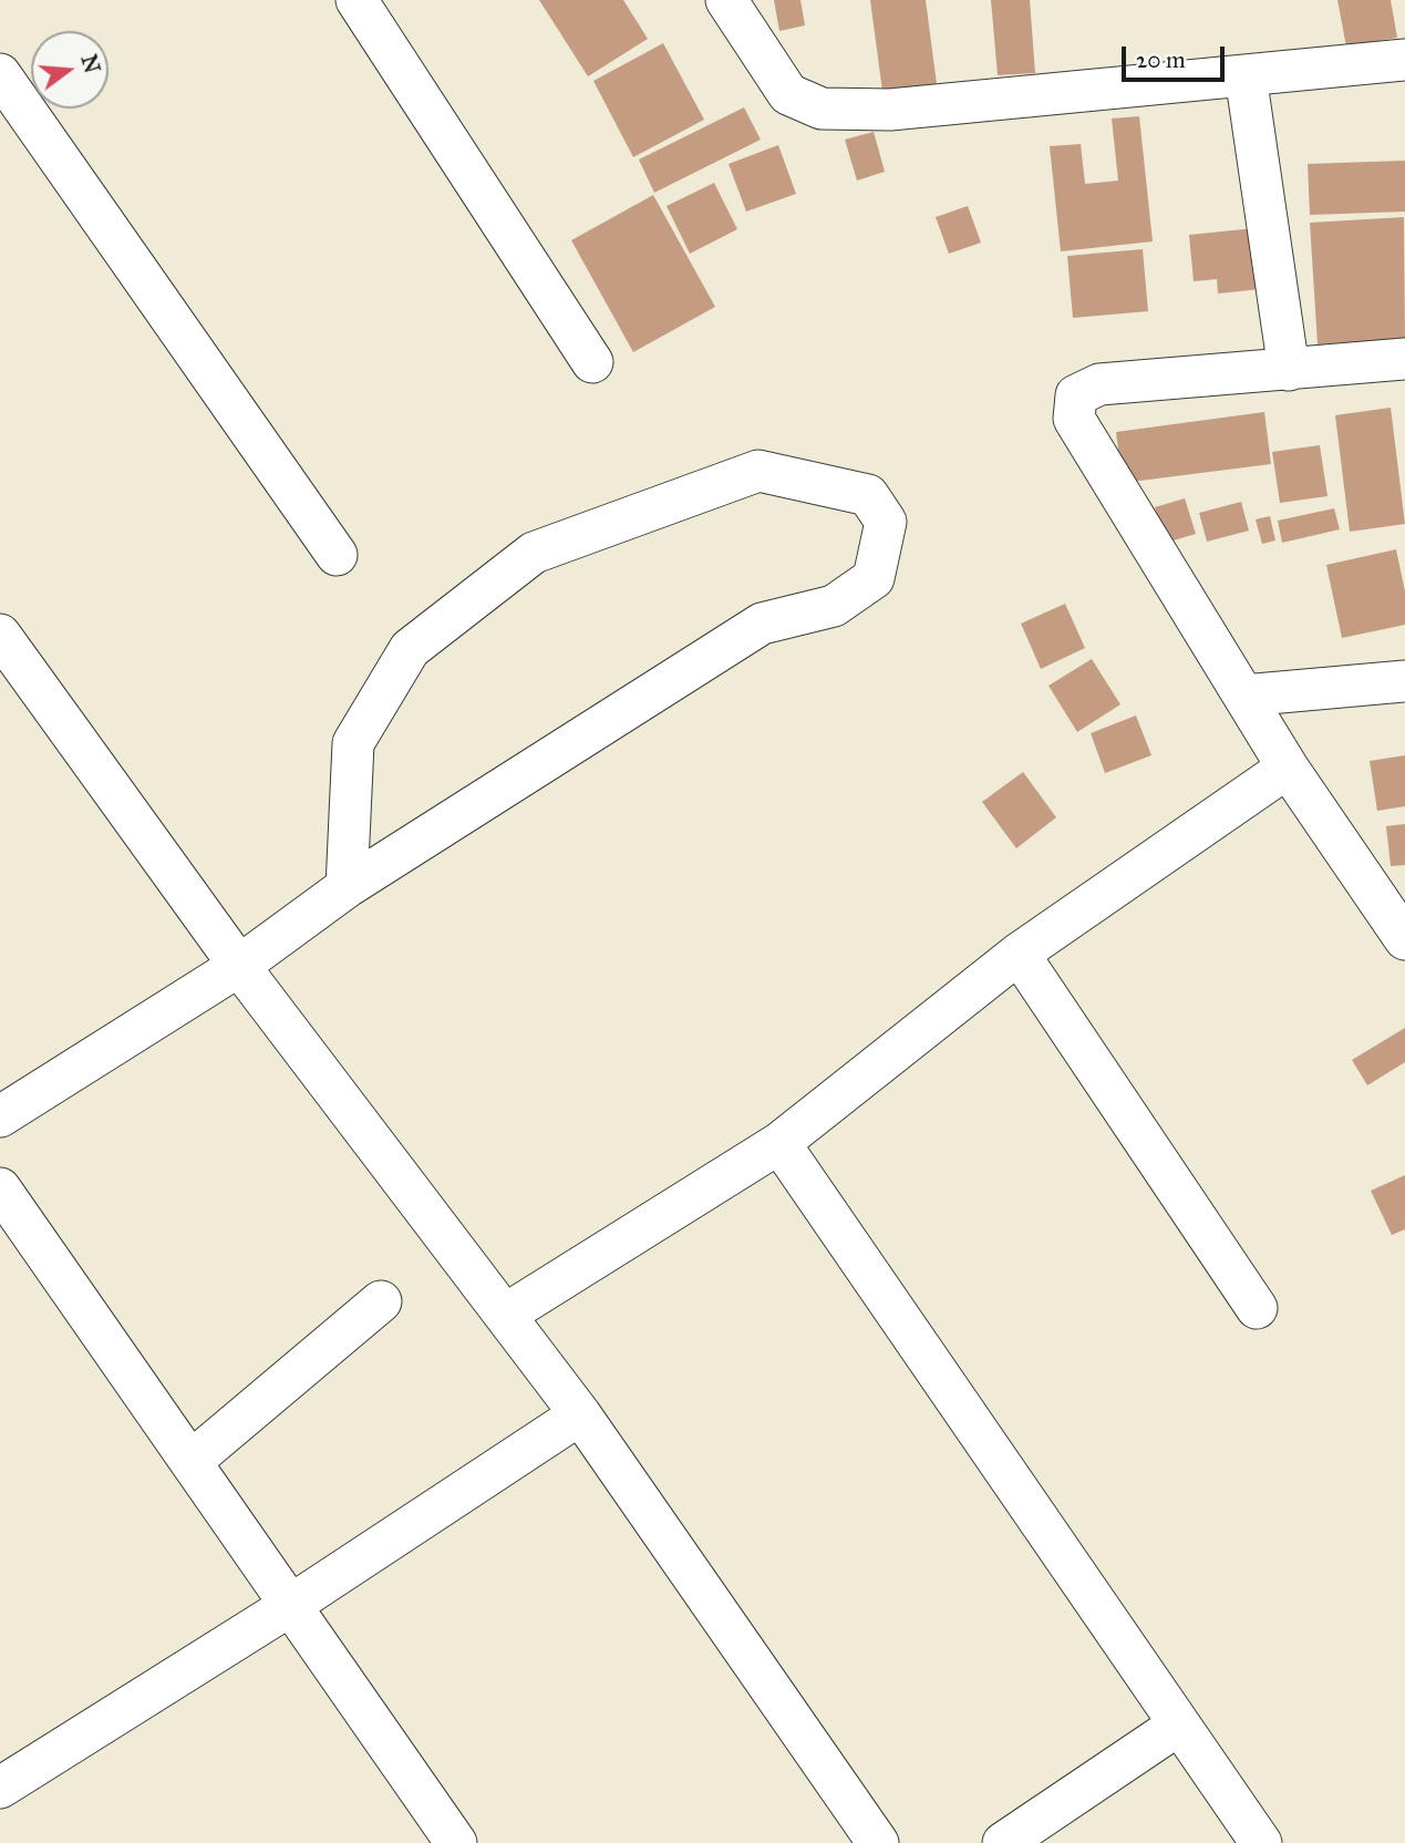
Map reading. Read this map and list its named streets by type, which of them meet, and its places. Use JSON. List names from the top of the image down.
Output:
{
  "scale_bar": "20 m",
  "north": "right"
}
